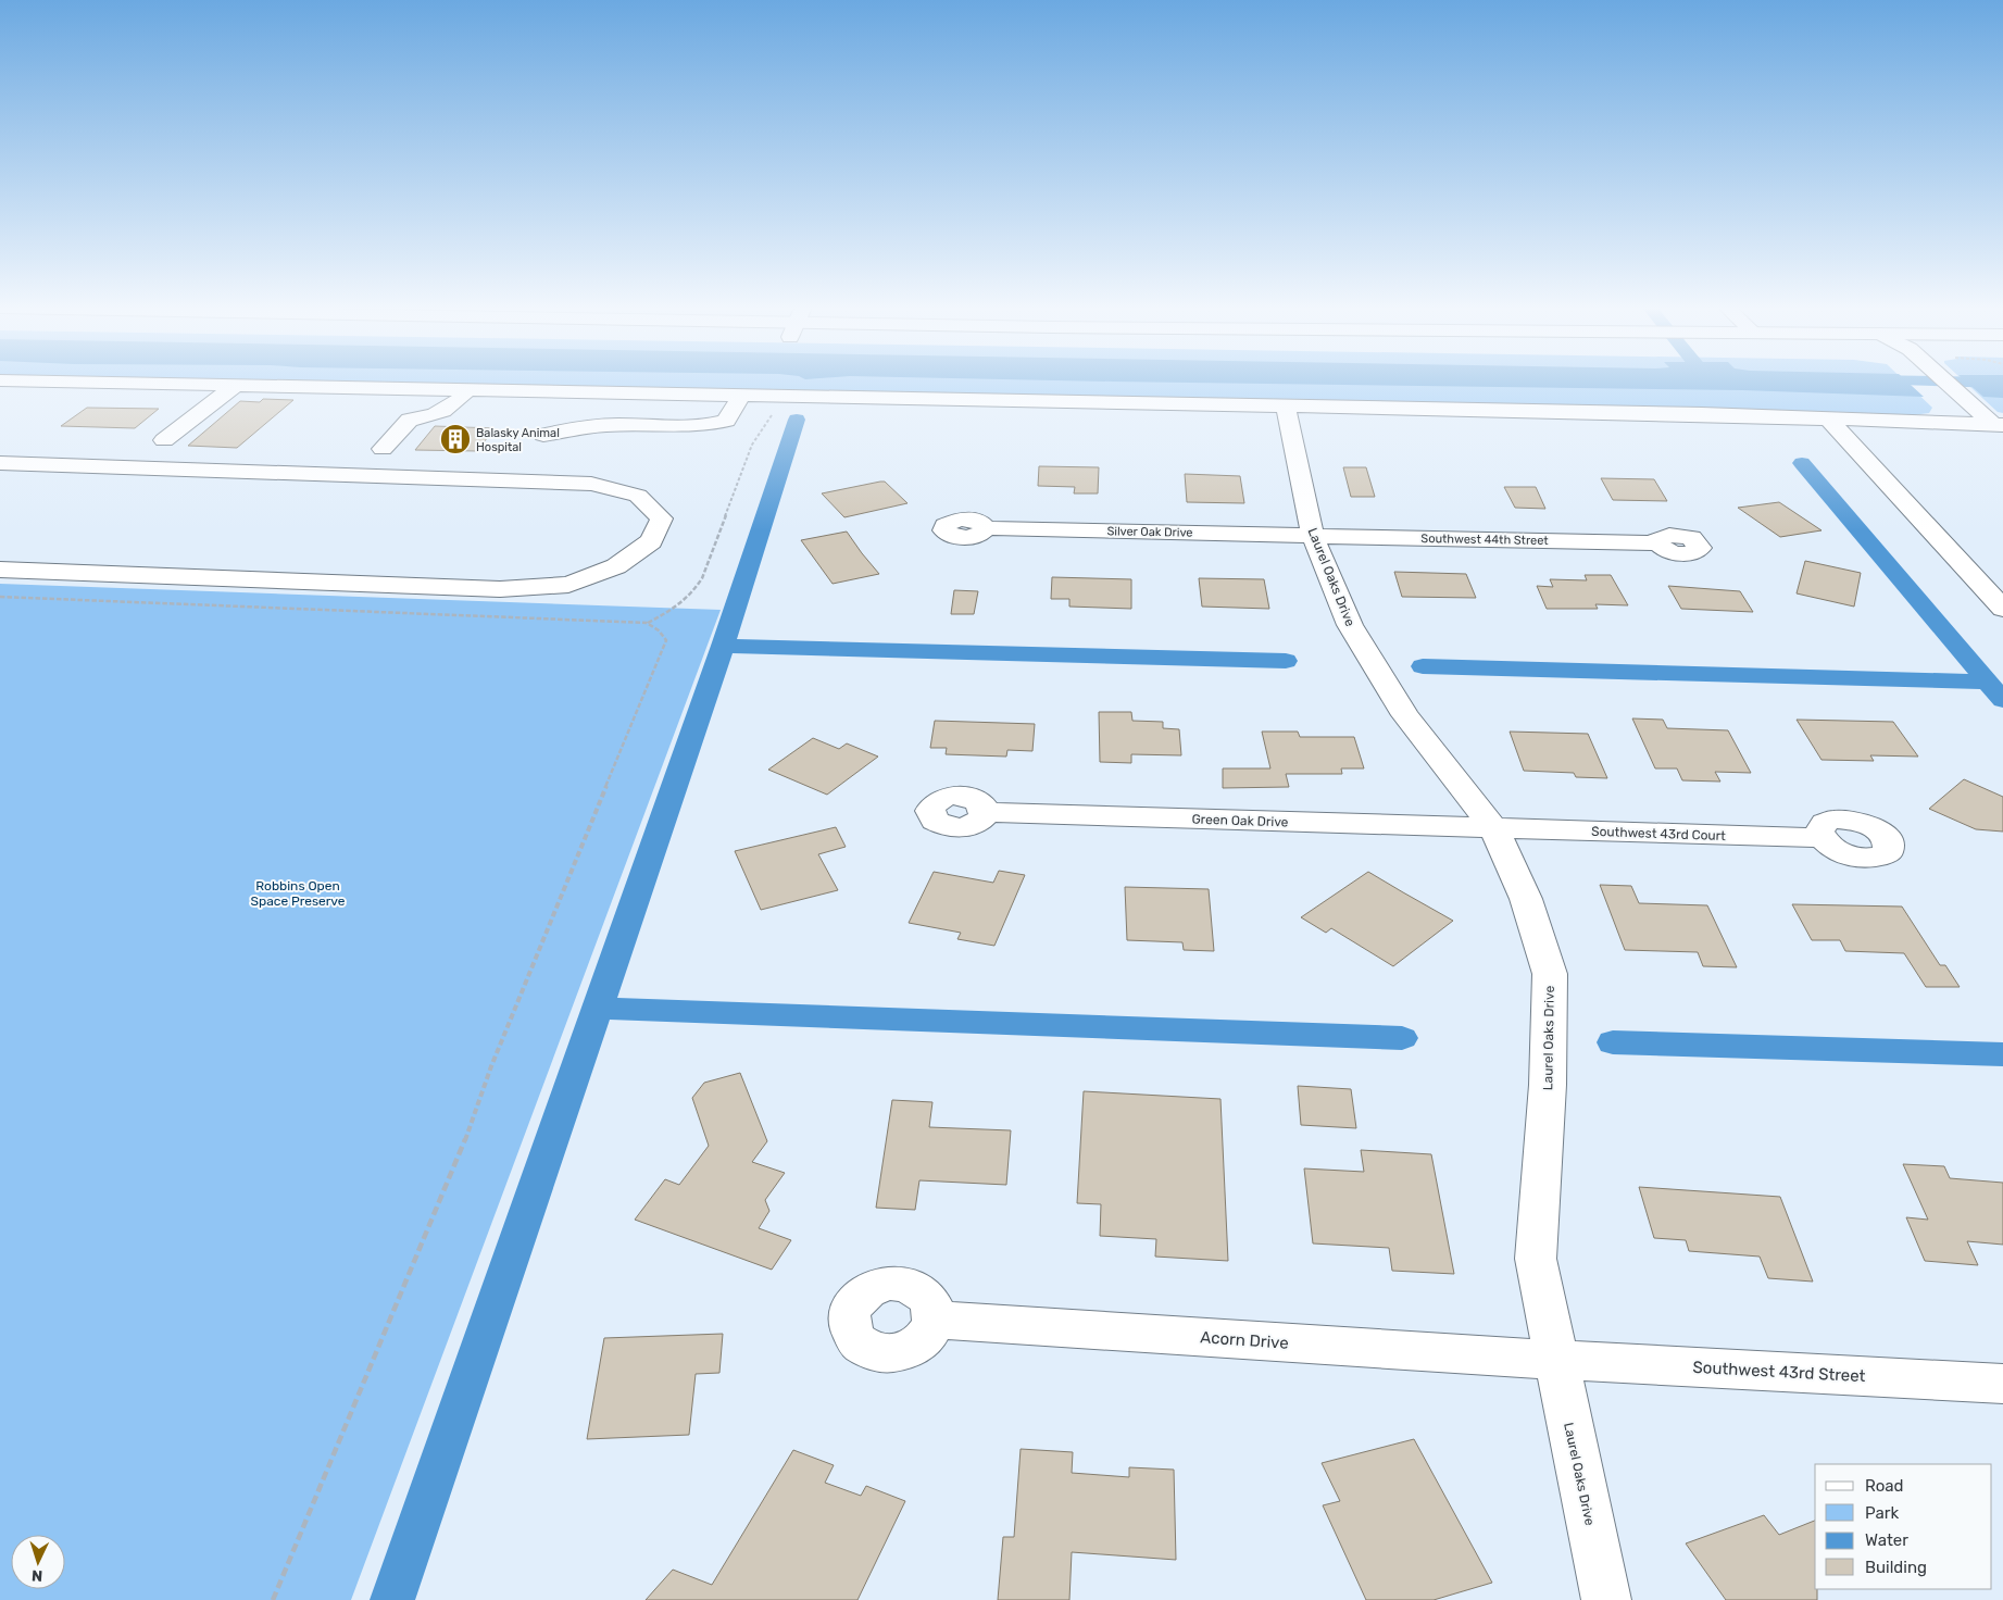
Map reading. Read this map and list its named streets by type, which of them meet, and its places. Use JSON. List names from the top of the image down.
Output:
{
  "streets": {
    "street": [
      "Silver Oak Drive",
      "Southwest 44th Street",
      "Laurel Oaks Drive",
      "Green Oak Drive",
      "Southwest 43rd Court",
      "Acorn Drive",
      "Southwest 43rd Street"
    ]
  },
  "crossings": [
    ["Silver Oak Drive", "Southwest 44th Street"],
    ["Silver Oak Drive", "Laurel Oaks Drive"],
    ["Southwest 44th Street", "Laurel Oaks Drive"],
    ["Laurel Oaks Drive", "Green Oak Drive"],
    ["Laurel Oaks Drive", "Southwest 43rd Court"],
    ["Laurel Oaks Drive", "Acorn Drive"],
    ["Laurel Oaks Drive", "Southwest 43rd Street"],
    ["Green Oak Drive", "Southwest 43rd Court"],
    ["Acorn Drive", "Southwest 43rd Street"]
  ],
  "parks": ["Robbins Open Space Preserve"],
  "places": {
    "building": ["Balasky Animal Hospital"]
  },
  "legend": [
    "Road",
    "Park",
    "Water",
    "Building"
  ],
  "north": "bottom"
}
